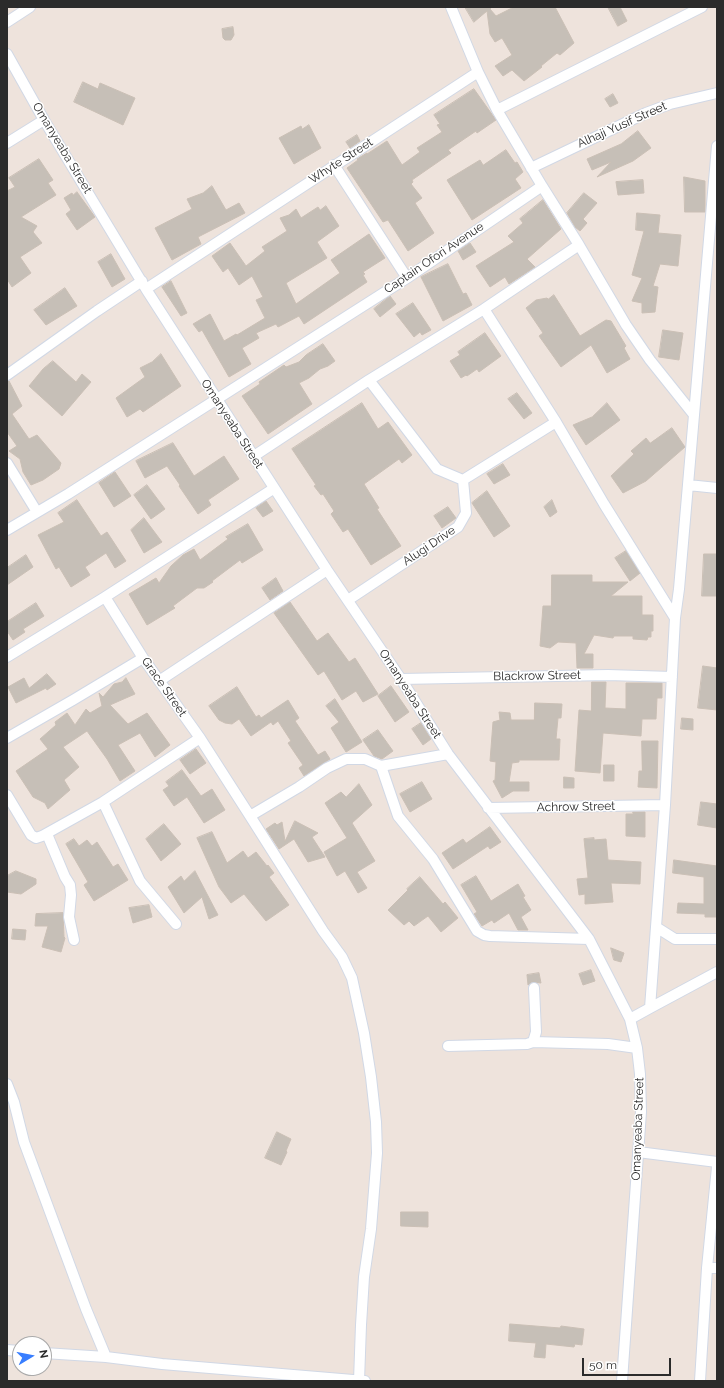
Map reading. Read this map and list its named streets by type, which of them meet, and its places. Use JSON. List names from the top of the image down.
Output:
{
  "streets": {
    "street": [
      "Alhaji Yusif Street",
      "Omanyeaba Street",
      "Whyte Street",
      "Captain Ofori Avenue",
      "Alugi Drive",
      "Blackrow Street",
      "Grace Street",
      "Achrow Street"
    ]
  },
  "crossings": [
    ["Omanyeaba Street", "Whyte Street"],
    ["Omanyeaba Street", "Captain Ofori Avenue"],
    ["Omanyeaba Street", "Alugi Drive"],
    ["Omanyeaba Street", "Blackrow Street"],
    ["Omanyeaba Street", "Achrow Street"]
  ],
  "scale_bar": "50 m",
  "north": "right"
}
